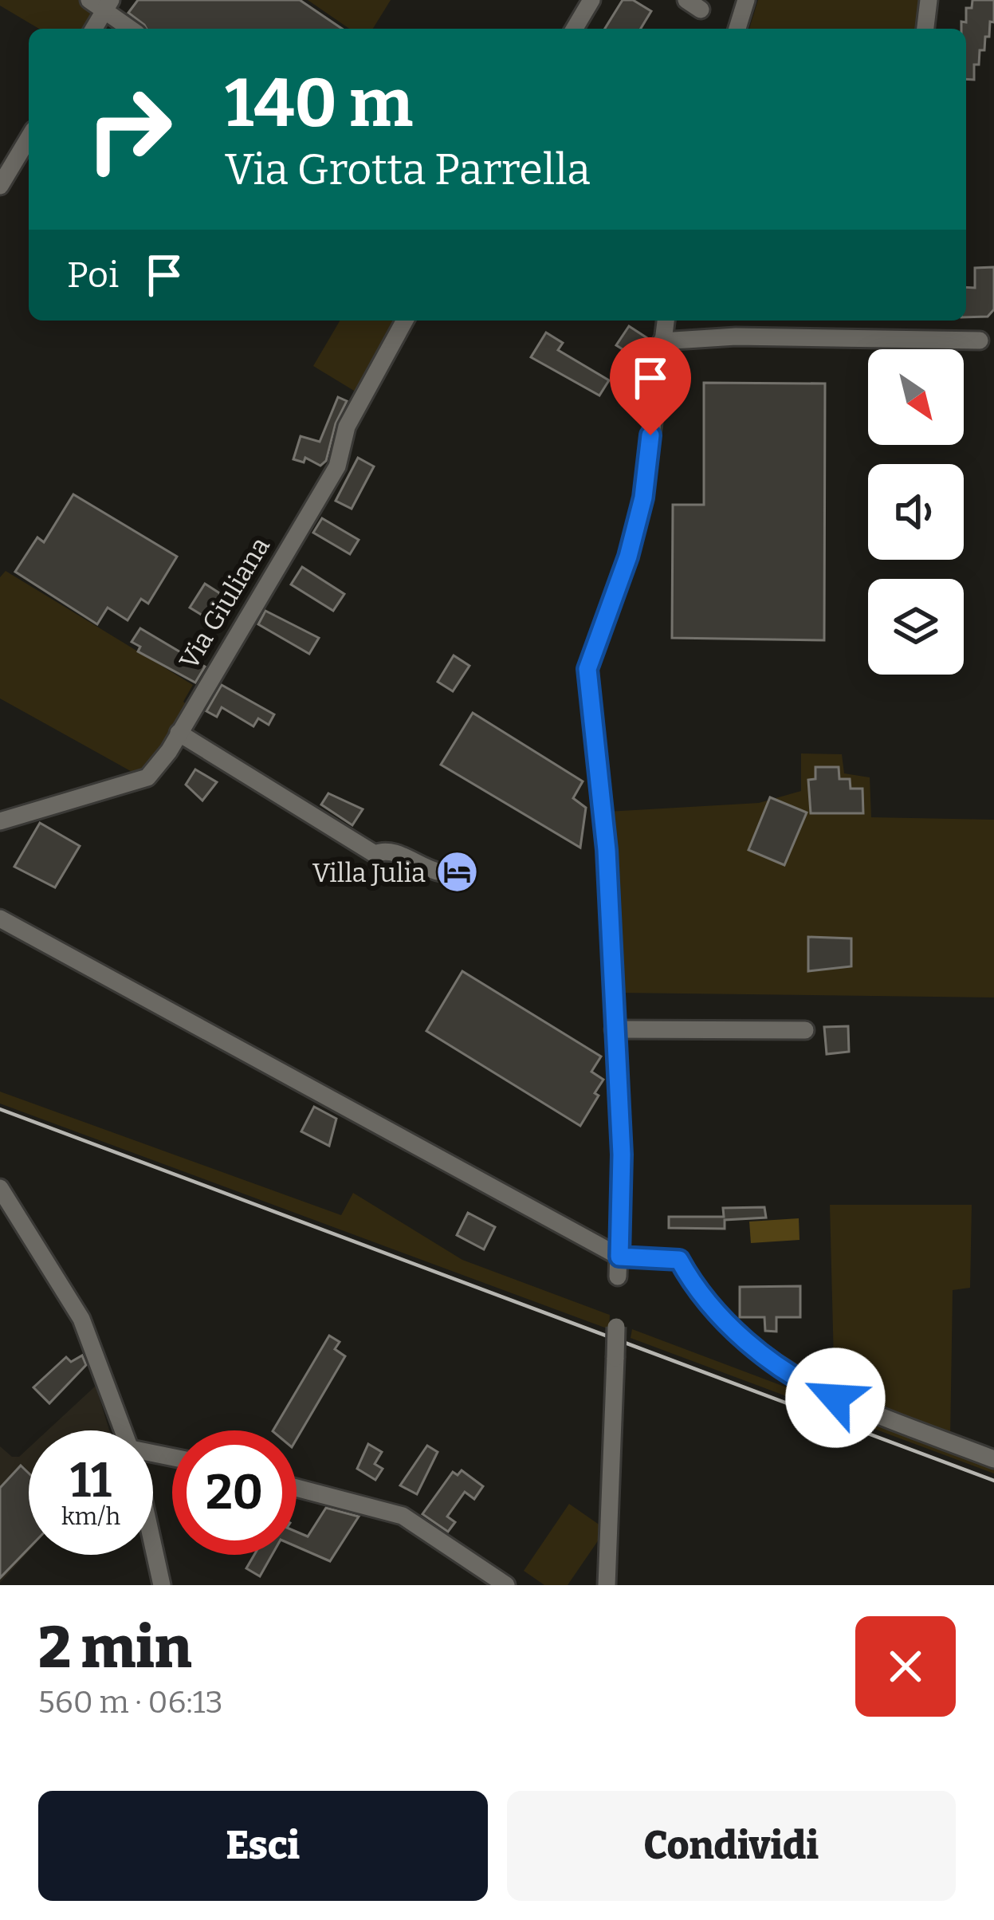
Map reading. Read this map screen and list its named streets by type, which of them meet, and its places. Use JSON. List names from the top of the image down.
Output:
{
  "streets": {
    "street": ["Via Giuliana"]
  },
  "places": {
    "hotel": ["Villa Julia"]
  },
  "north": "bottom right",
  "page": {
    "turn": ["140 m", "Via Grotta Parrella"],
    "then": "Poi",
    "speed": "11 km/h",
    "limit": "20",
    "heading": ["2 min", "560 m · 06:13"],
    "buttons": ["Esci", "Condividi"]
  }
}
